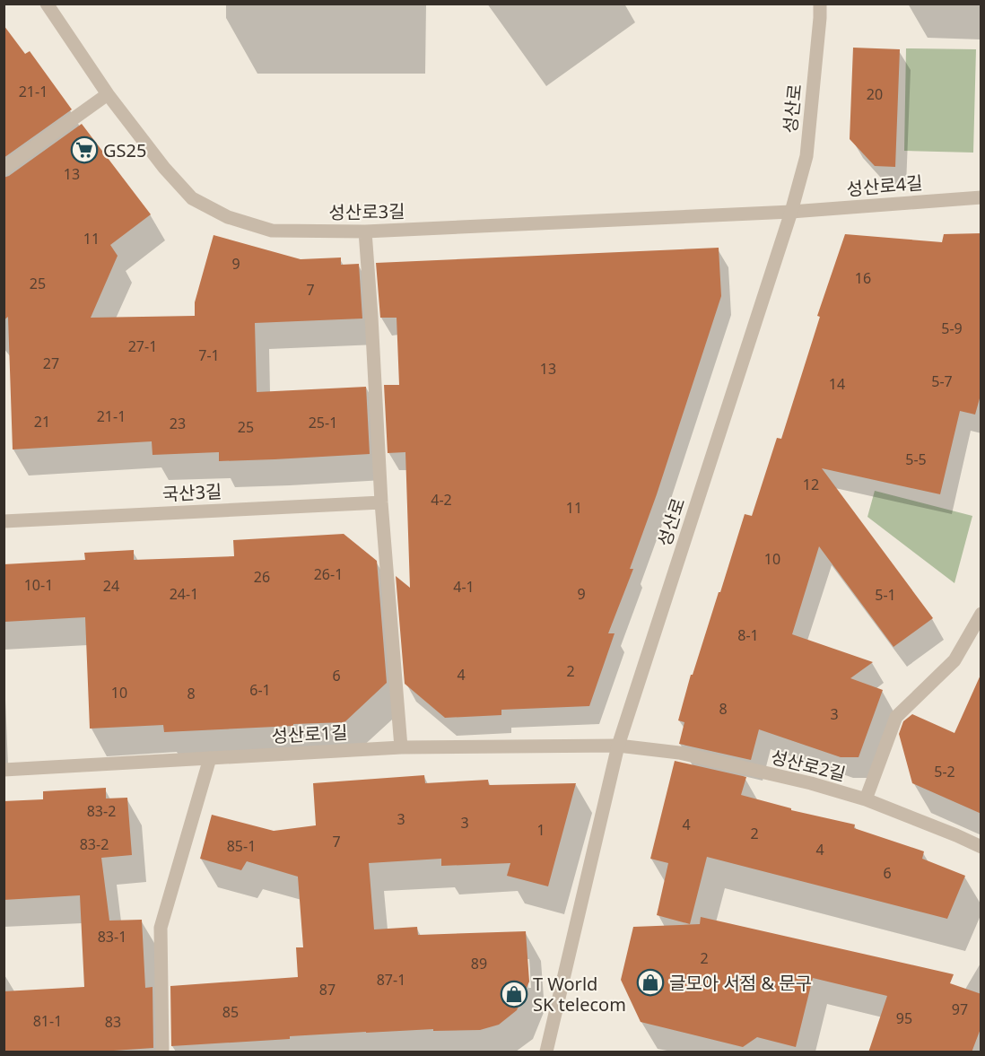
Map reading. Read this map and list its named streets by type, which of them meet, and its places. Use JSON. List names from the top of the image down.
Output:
{
  "streets": {
    "street": [
      "성산로",
      "성산로4길",
      "성산로3길",
      "국산3길",
      "성산로1길",
      "성산로2길"
    ]
  },
  "crossings": [
    ["성산로", "성산로4길"],
    ["성산로", "성산로3길"],
    ["성산로", "성산로1길"],
    ["성산로", "성산로2길"],
    ["성산로4길", "성산로3길"],
    ["성산로1길", "성산로2길"]
  ],
  "places": {
    "supermarket": ["GS25"],
    "shop": ["글모아 서점 & 문구", "T World SK telecom"]
  },
  "house_numbers": [
    "21-1",
    "20",
    "13",
    "11",
    "9",
    "16",
    "25",
    "7",
    "5-9",
    "27-1",
    "7-1",
    "27",
    "13",
    "5-7",
    "14",
    "21-1",
    "21",
    "25-1",
    "23",
    "25",
    "5-5",
    "12",
    "4-2",
    "11",
    "10",
    "26-1",
    "26",
    "10-1",
    "24",
    "4-1",
    "24-1",
    "9",
    "5-1",
    "8-1",
    "2",
    "4",
    "6",
    "6-1",
    "10",
    "8",
    "8",
    "3",
    "5-2",
    "83-2",
    "3",
    "3",
    "4",
    "1",
    "2",
    "7",
    "83-2",
    "85-1",
    "4",
    "6",
    "83-1",
    "2",
    "89",
    "87-1",
    "87",
    "97",
    "85",
    "95",
    "81-1",
    "83"
  ]
}
